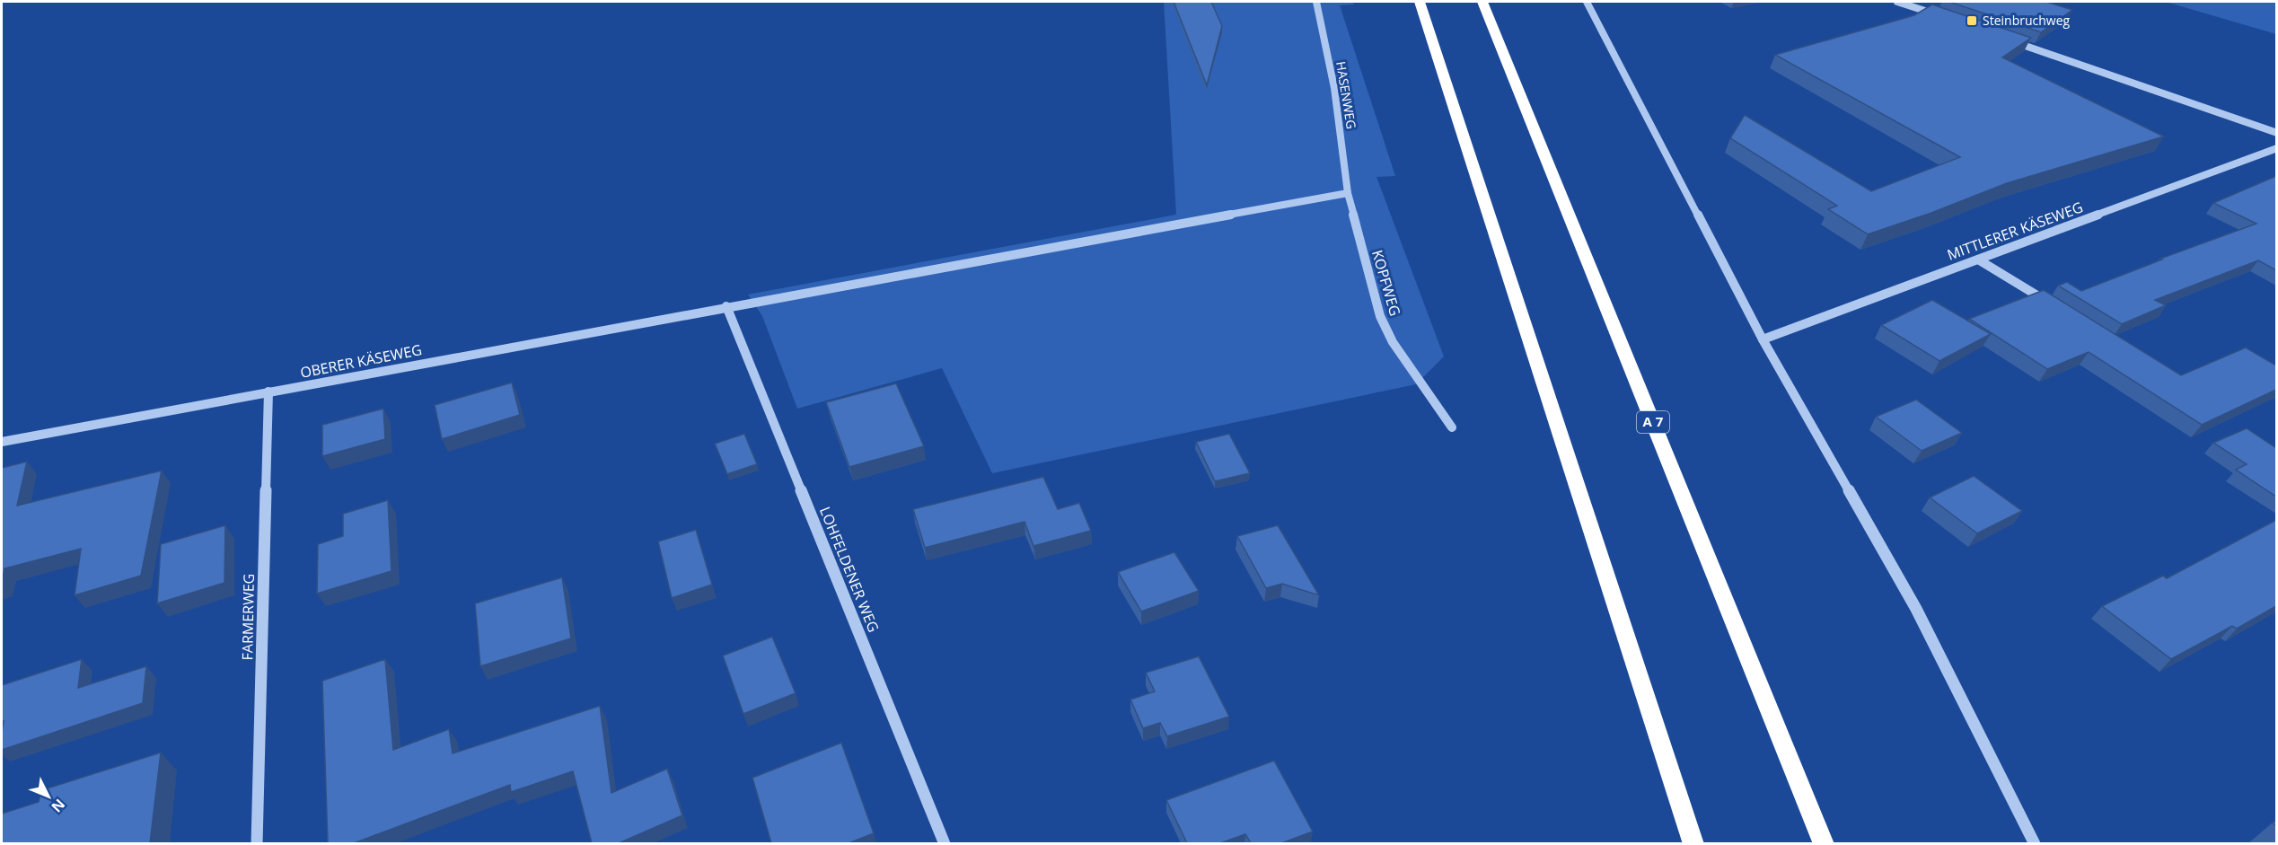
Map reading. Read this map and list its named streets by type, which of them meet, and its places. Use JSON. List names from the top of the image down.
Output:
{
  "streets": {
    "highway": ["A 7"],
    "street": [
      "HASENWEG",
      "MITTLERER KÄSEWEG",
      "KOPFWEG",
      "OBERER KÄSEWEG",
      "LOHFELDENER WEG",
      "FARMERWEG"
    ]
  },
  "crossings": [
    ["HASENWEG", "KOPFWEG"],
    ["HASENWEG", "OBERER KÄSEWEG"],
    ["KOPFWEG", "OBERER KÄSEWEG"],
    ["OBERER KÄSEWEG", "LOHFELDENER WEG"],
    ["OBERER KÄSEWEG", "FARMERWEG"]
  ],
  "places": {
    "transit": ["Steinbruchweg"]
  },
  "north": "bottom right"
}
